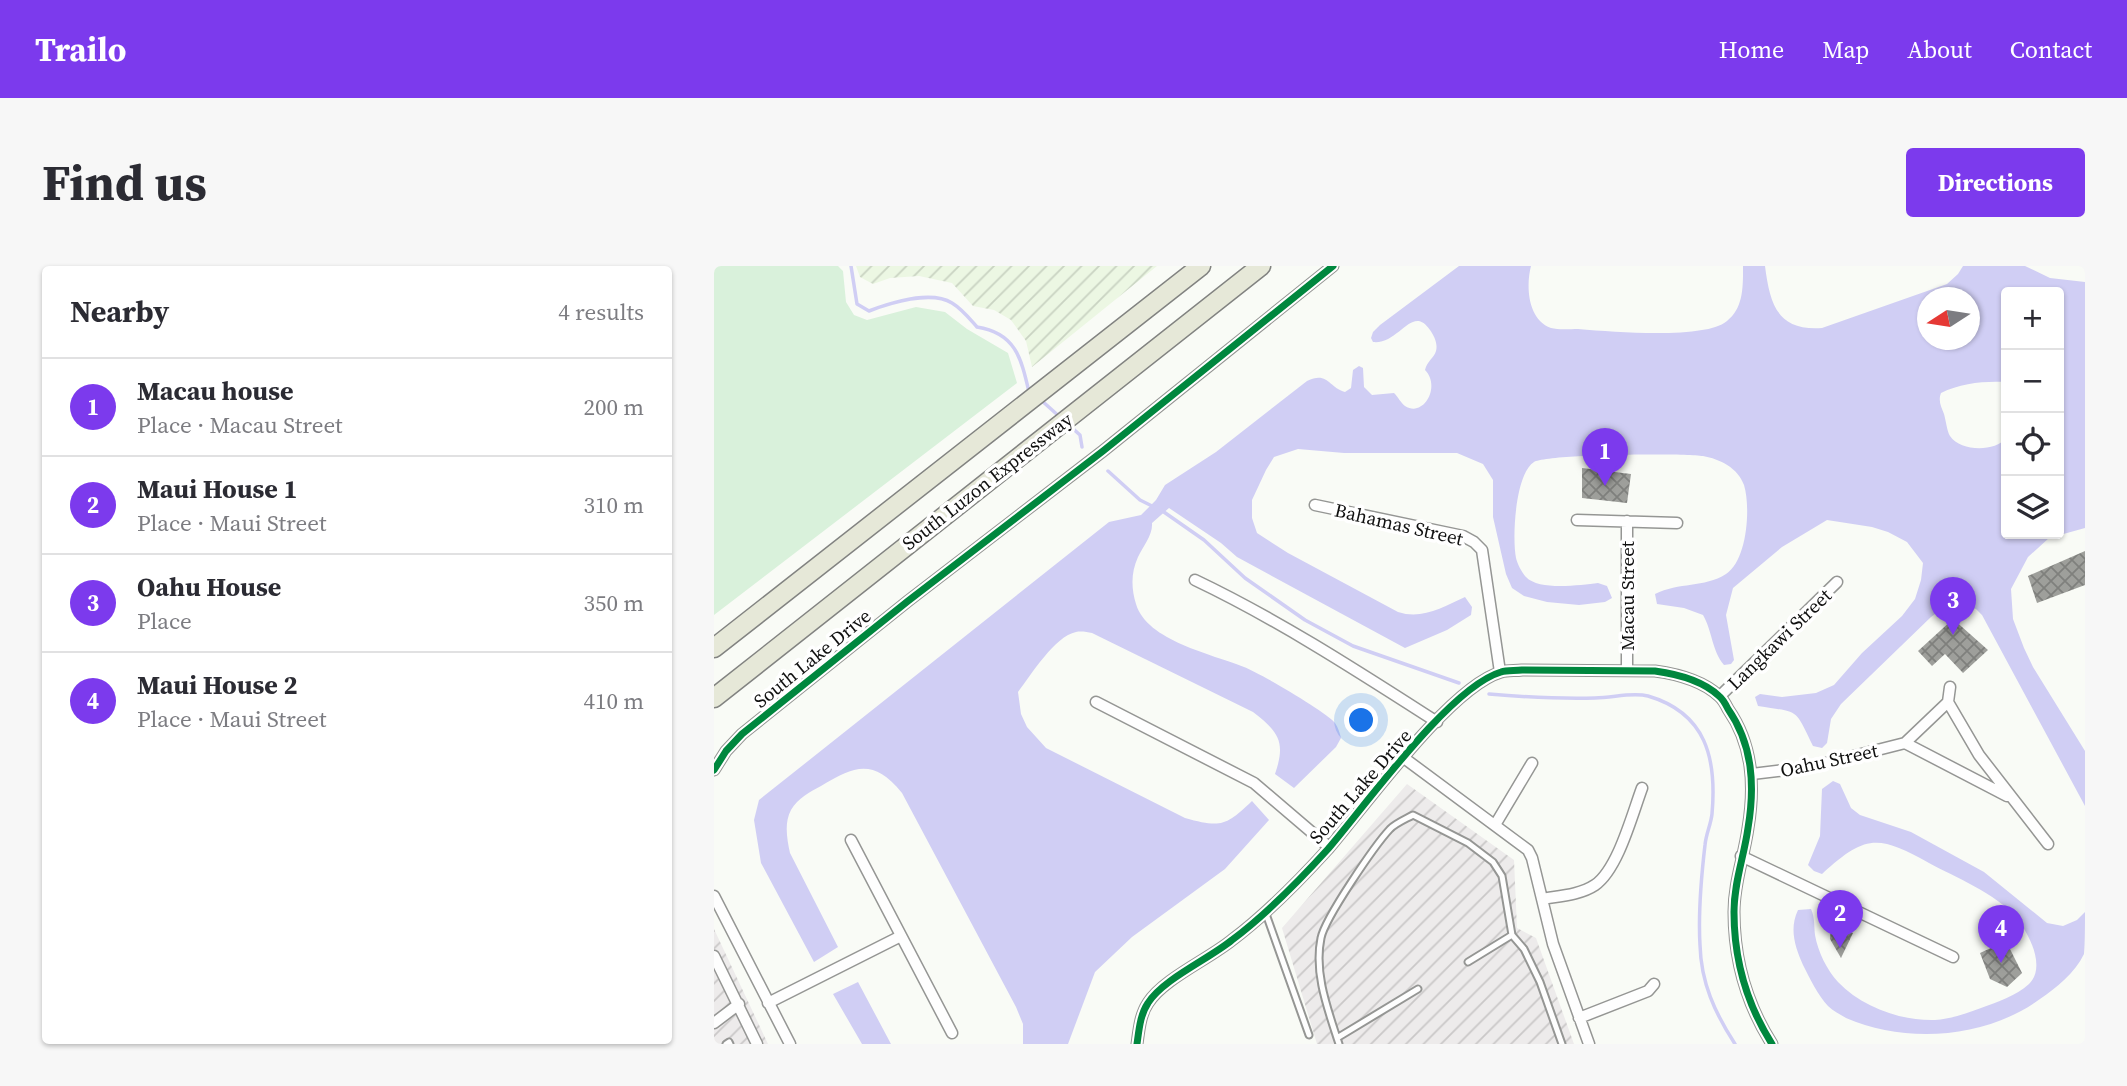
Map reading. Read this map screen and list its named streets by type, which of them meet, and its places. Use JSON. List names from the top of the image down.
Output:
{
  "streets": {
    "highway": ["South Luzon Expressway"],
    "street": [
      "Bahamas Street",
      "Macau Street",
      "Langkawi Street",
      "South Lake Drive",
      "Oahu Street"
    ]
  },
  "crossings": [
    ["Bahamas Street", "South Lake Drive"],
    ["Macau Street", "South Lake Drive"],
    ["Langkawi Street", "South Lake Drive"],
    ["South Lake Drive", "Oahu Street"]
  ],
  "north": "left",
  "page": {
    "header": "Trailo",
    "nav": [
      "Home",
      "Map",
      "About",
      "Contact"
    ],
    "buttons": "Directions",
    "title": "Find us",
    "heading": ["Nearby", "4 results"],
    "map_buttons": ["+", "−"],
    "list": [
      {
        "mark": "1",
        "name": "Macau house",
        "note": "Place · Macau Street",
        "value": "200 m"
      },
      {
        "mark": "2",
        "name": "Maui House 1",
        "note": "Place · Maui Street",
        "value": "310 m"
      },
      {
        "mark": "3",
        "name": "Oahu House",
        "note": "Place",
        "value": "350 m"
      },
      {
        "mark": "4",
        "name": "Maui House 2",
        "note": "Place · Maui Street",
        "value": "410 m"
      }
    ],
    "pins": [
      "1",
      "3",
      "2",
      "4"
    ]
  }
}
